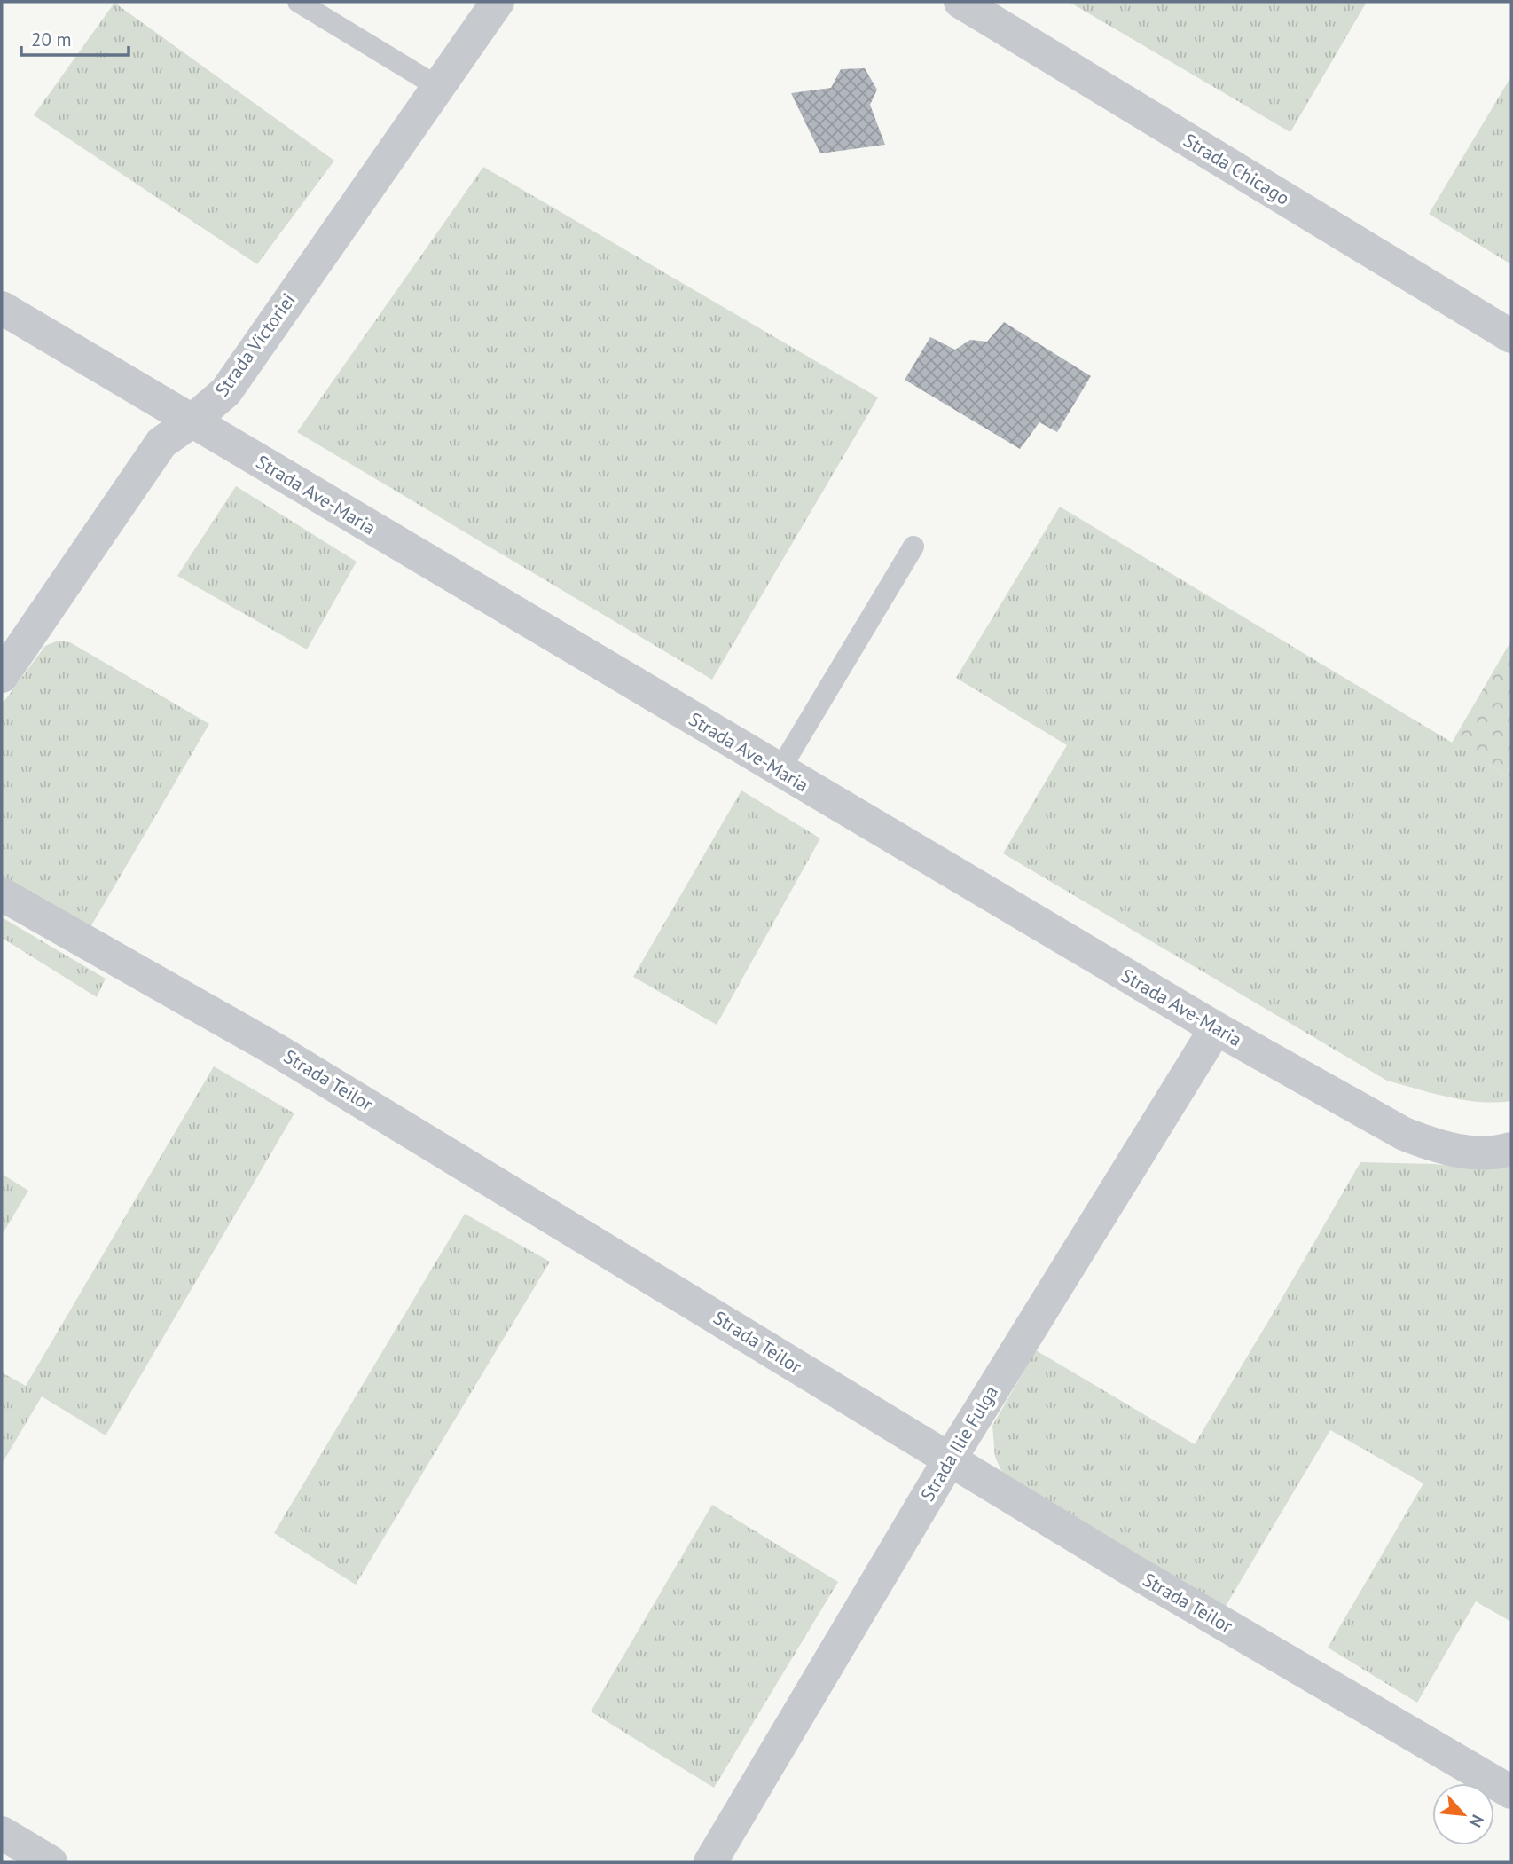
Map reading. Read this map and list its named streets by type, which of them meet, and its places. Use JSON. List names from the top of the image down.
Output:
{
  "streets": {
    "street": [
      "Strada Chicago",
      "Strada Victoriei",
      "Strada Ave-Maria",
      "Strada Teilor",
      "Strada Ilie Fulga"
    ]
  },
  "crossings": [
    ["Strada Victoriei", "Strada Ave-Maria"],
    ["Strada Ave-Maria", "Strada Ilie Fulga"],
    ["Strada Teilor", "Strada Ilie Fulga"]
  ],
  "scale_bar": "20 m",
  "north": "bottom right"
}
